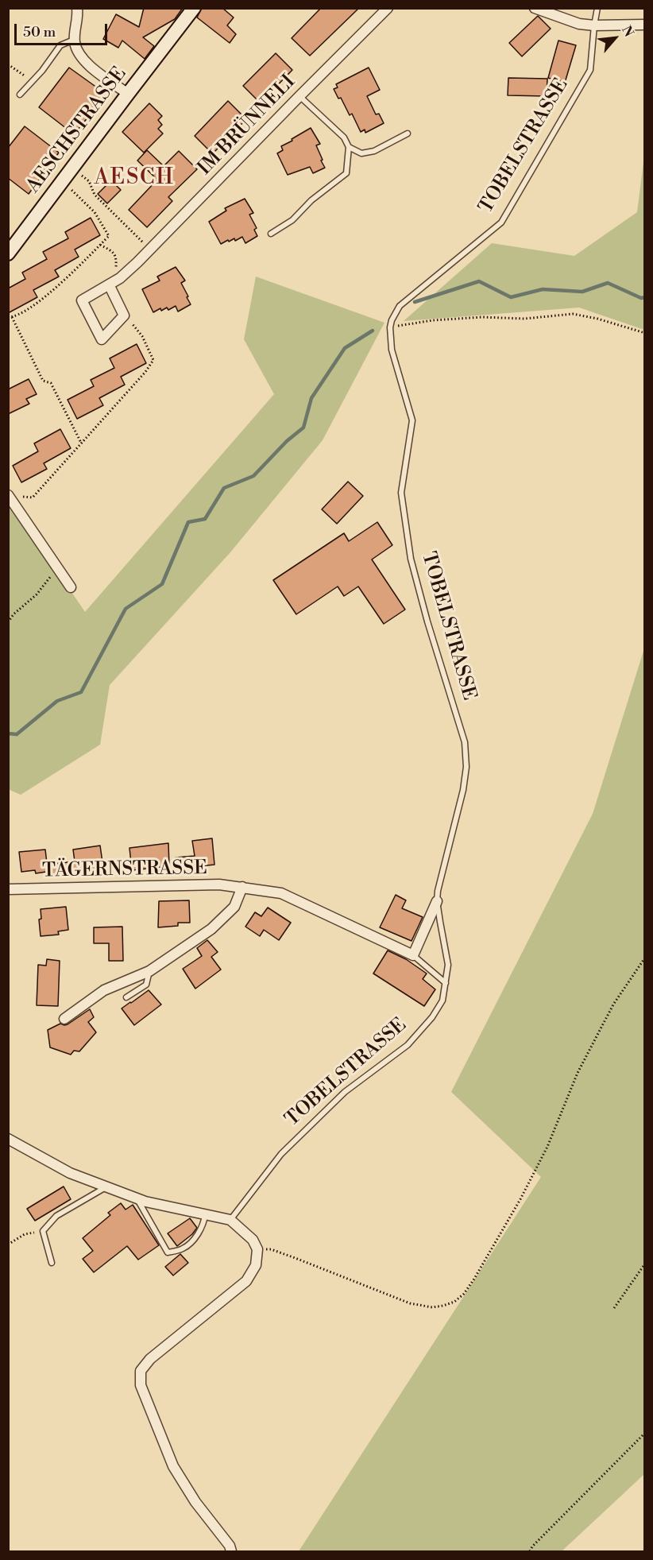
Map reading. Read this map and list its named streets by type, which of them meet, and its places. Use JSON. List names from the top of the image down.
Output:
{
  "streets": {
    "main road": ["AESCHSTRASSE"],
    "street": ["IM BRÜNNELI", "TÄGERNSTRASSE"],
    "lane": ["TOBELSTRASSE"]
  },
  "districts": ["AESCH"],
  "scale_bar": "50 m",
  "north": "top right"
}
